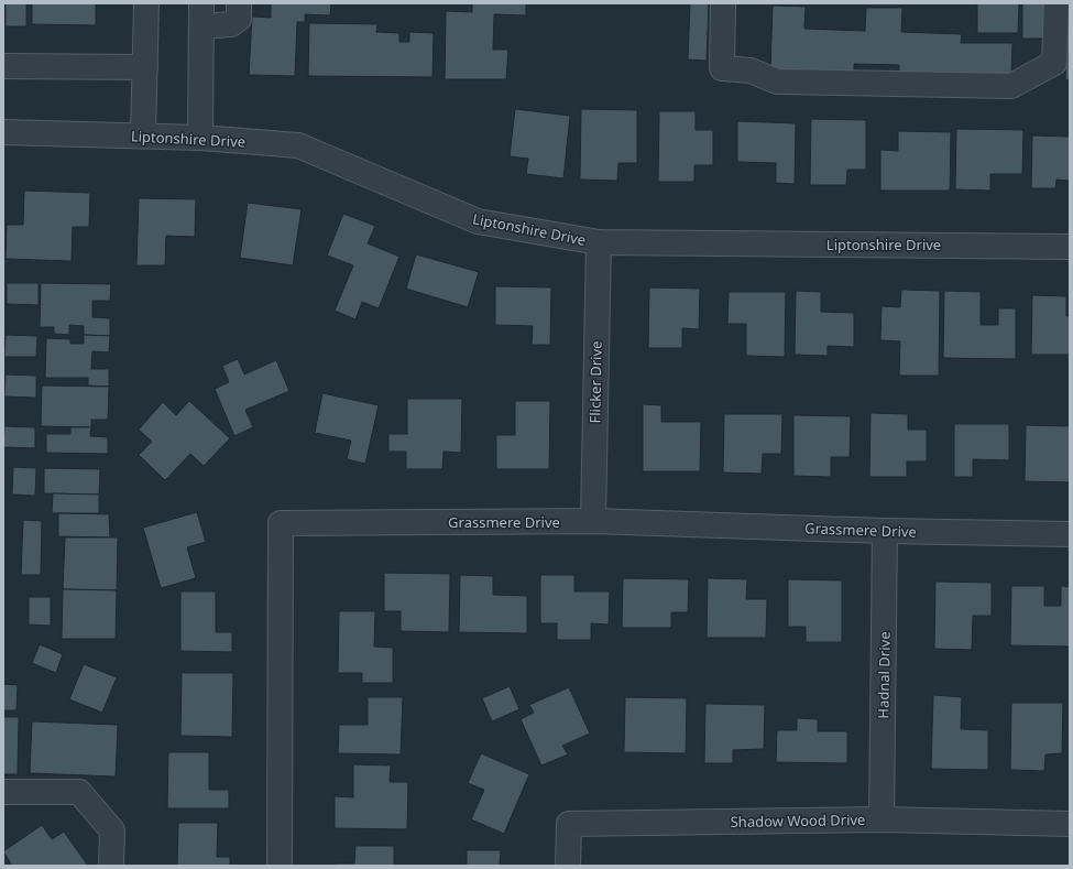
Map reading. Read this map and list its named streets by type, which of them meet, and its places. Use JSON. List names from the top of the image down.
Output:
{
  "streets": {
    "street": [
      "Liptonshire Drive",
      "Flicker Drive",
      "Grassmere Drive",
      "Hadnal Drive",
      "Shadow Wood Drive"
    ]
  },
  "crossings": [
    ["Liptonshire Drive", "Flicker Drive"],
    ["Flicker Drive", "Grassmere Drive"],
    ["Grassmere Drive", "Hadnal Drive"],
    ["Hadnal Drive", "Shadow Wood Drive"]
  ]
}
